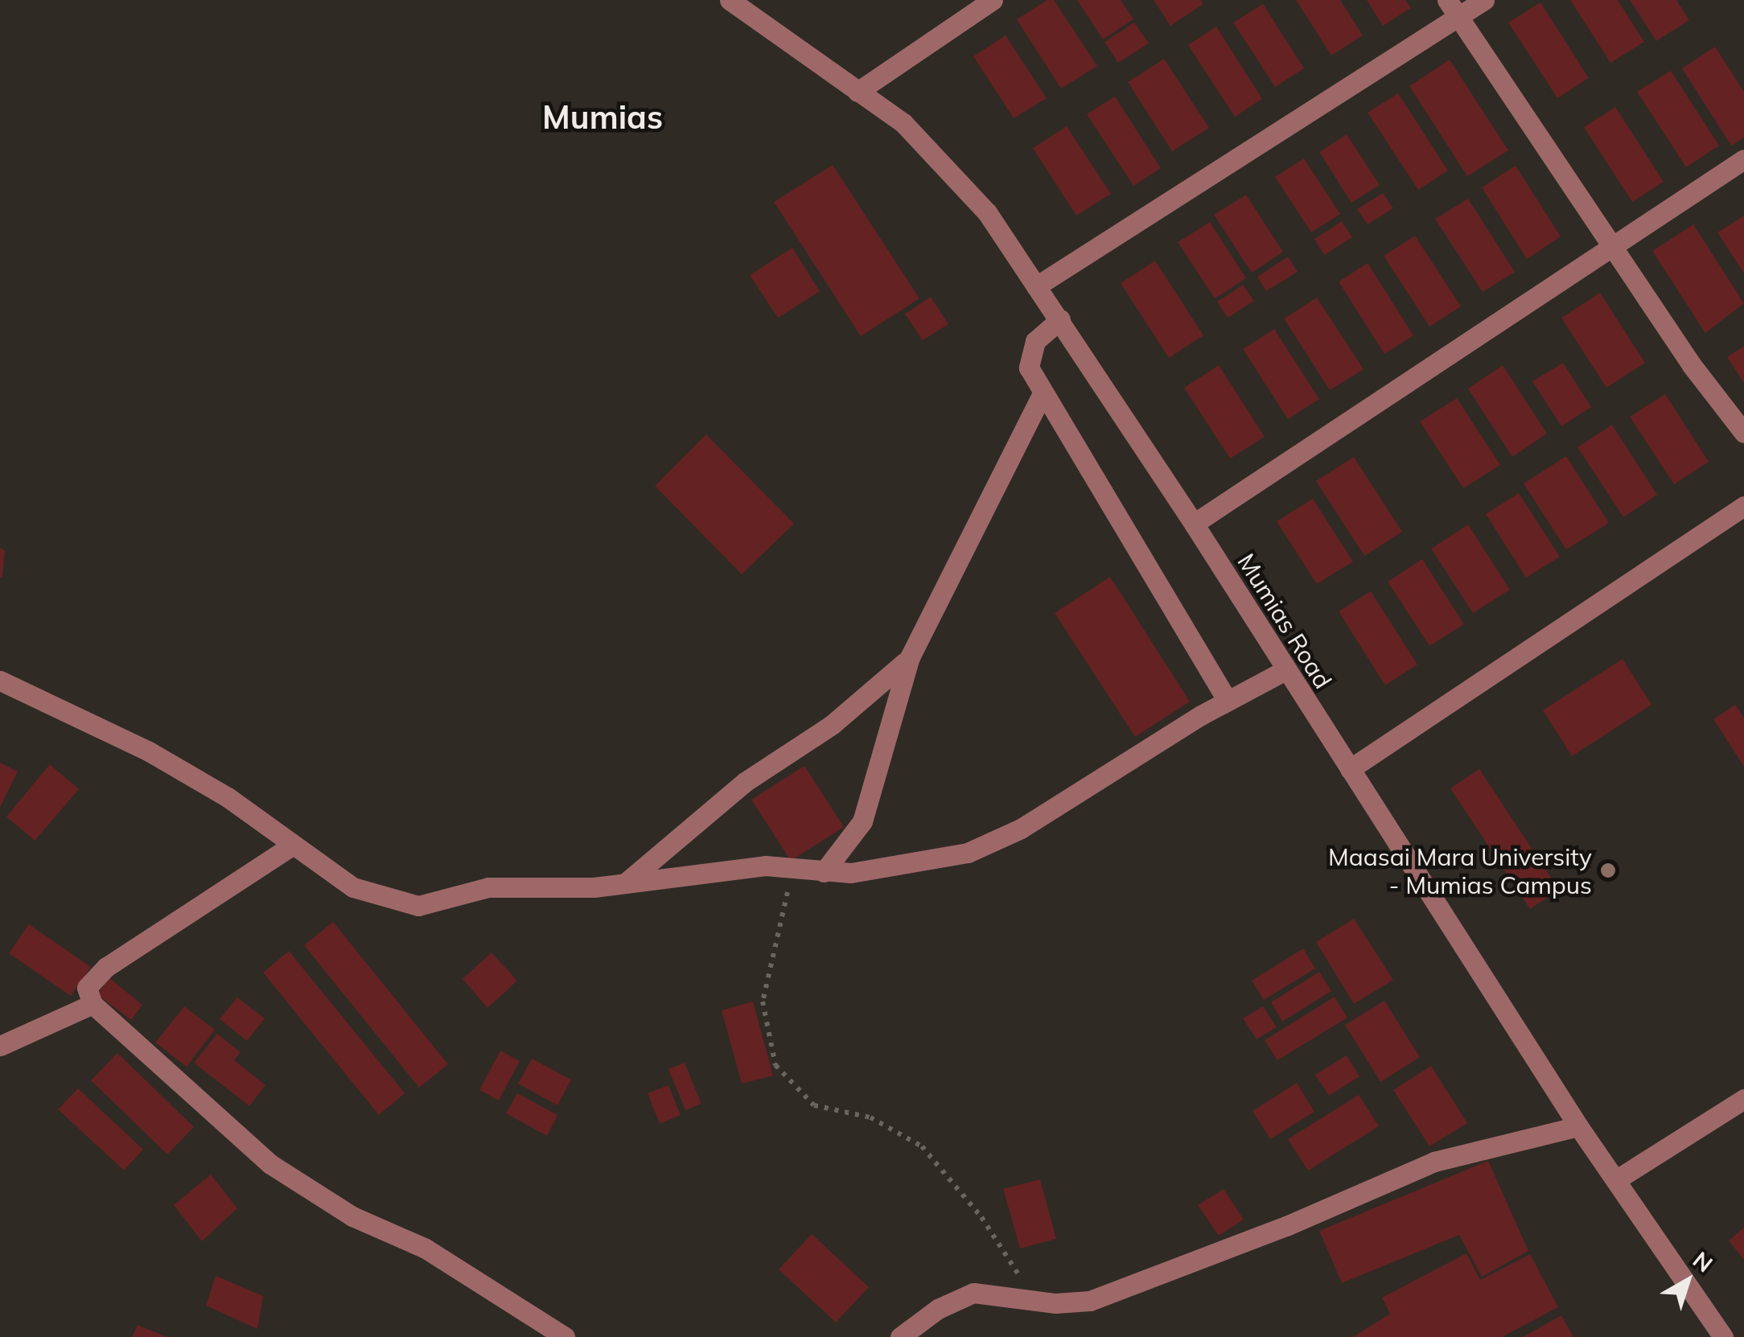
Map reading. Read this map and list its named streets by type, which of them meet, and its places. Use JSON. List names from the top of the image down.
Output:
{
  "streets": {
    "street": ["Mumias Road"]
  },
  "districts": ["Mumias"],
  "places": ["Maasai Mara University - Mumias Campus"],
  "north": "top right"
}
